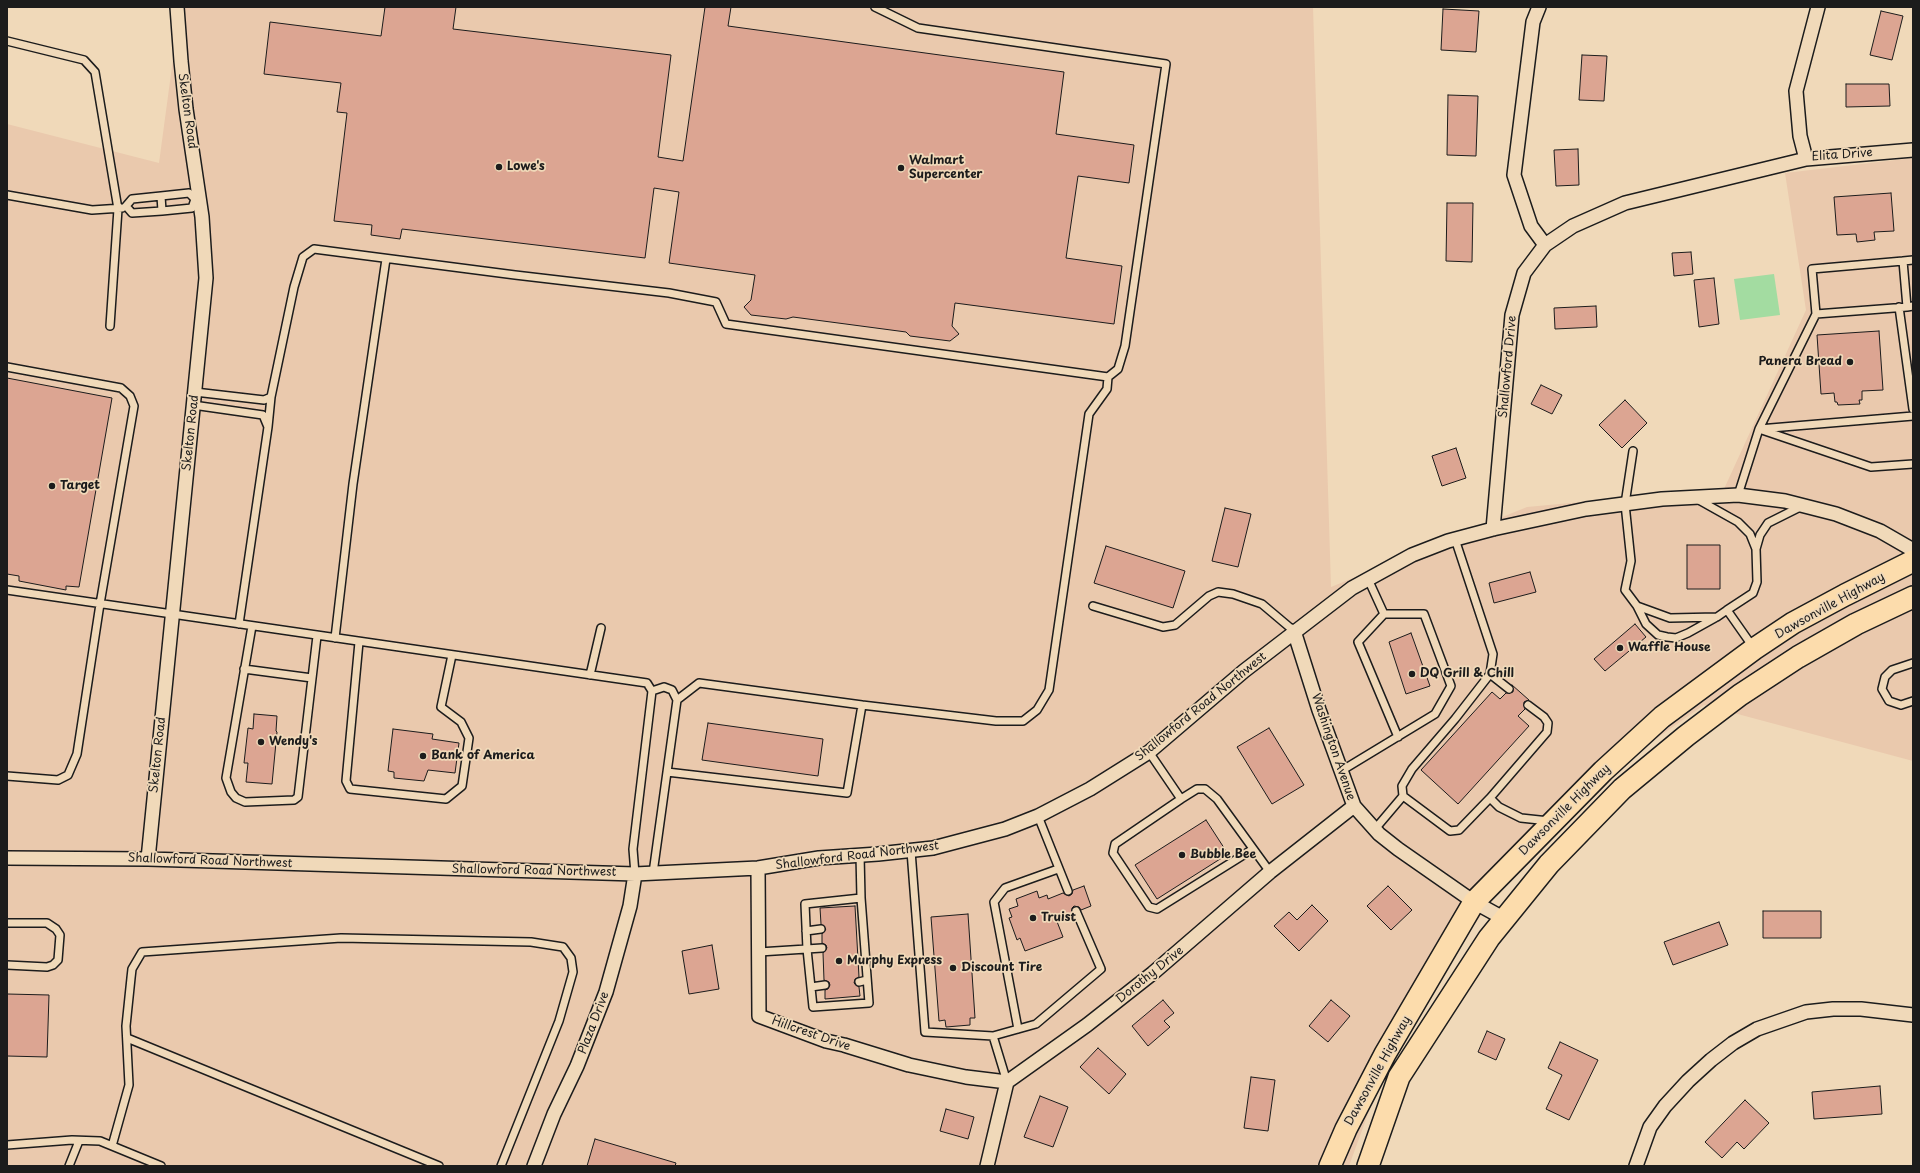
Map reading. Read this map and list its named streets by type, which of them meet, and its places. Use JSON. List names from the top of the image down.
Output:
{
  "streets": {
    "main road": ["Dawsonville Highway"],
    "street": [
      "Skelton Road",
      "Elita Drive",
      "Shallowford Drive",
      "Shallowford Road Northwest",
      "Washington Avenue",
      "Dorothy Drive",
      "Plaza Drive",
      "Hillcrest Drive"
    ]
  },
  "crossings": [
    ["Skelton Road", "Shallowford Road Northwest"],
    ["Elita Drive", "Shallowford Drive"],
    ["Shallowford Drive", "Shallowford Road Northwest"],
    ["Dawsonville Highway", "Washington Avenue"],
    ["Shallowford Road Northwest", "Washington Avenue"],
    ["Shallowford Road Northwest", "Plaza Drive"],
    ["Shallowford Road Northwest", "Hillcrest Drive"],
    ["Washington Avenue", "Dorothy Drive"],
    ["Dorothy Drive", "Hillcrest Drive"]
  ],
  "places": [
    "Lowe's",
    "Walmart Supercenter",
    "Panera Bread",
    "Target",
    "Waffle House",
    "DQ Grill & Chill",
    "Wendy's",
    "Bank of America",
    "Bubble Bee",
    "Truist",
    "Murphy Express",
    "Discount Tire"
  ]
}
